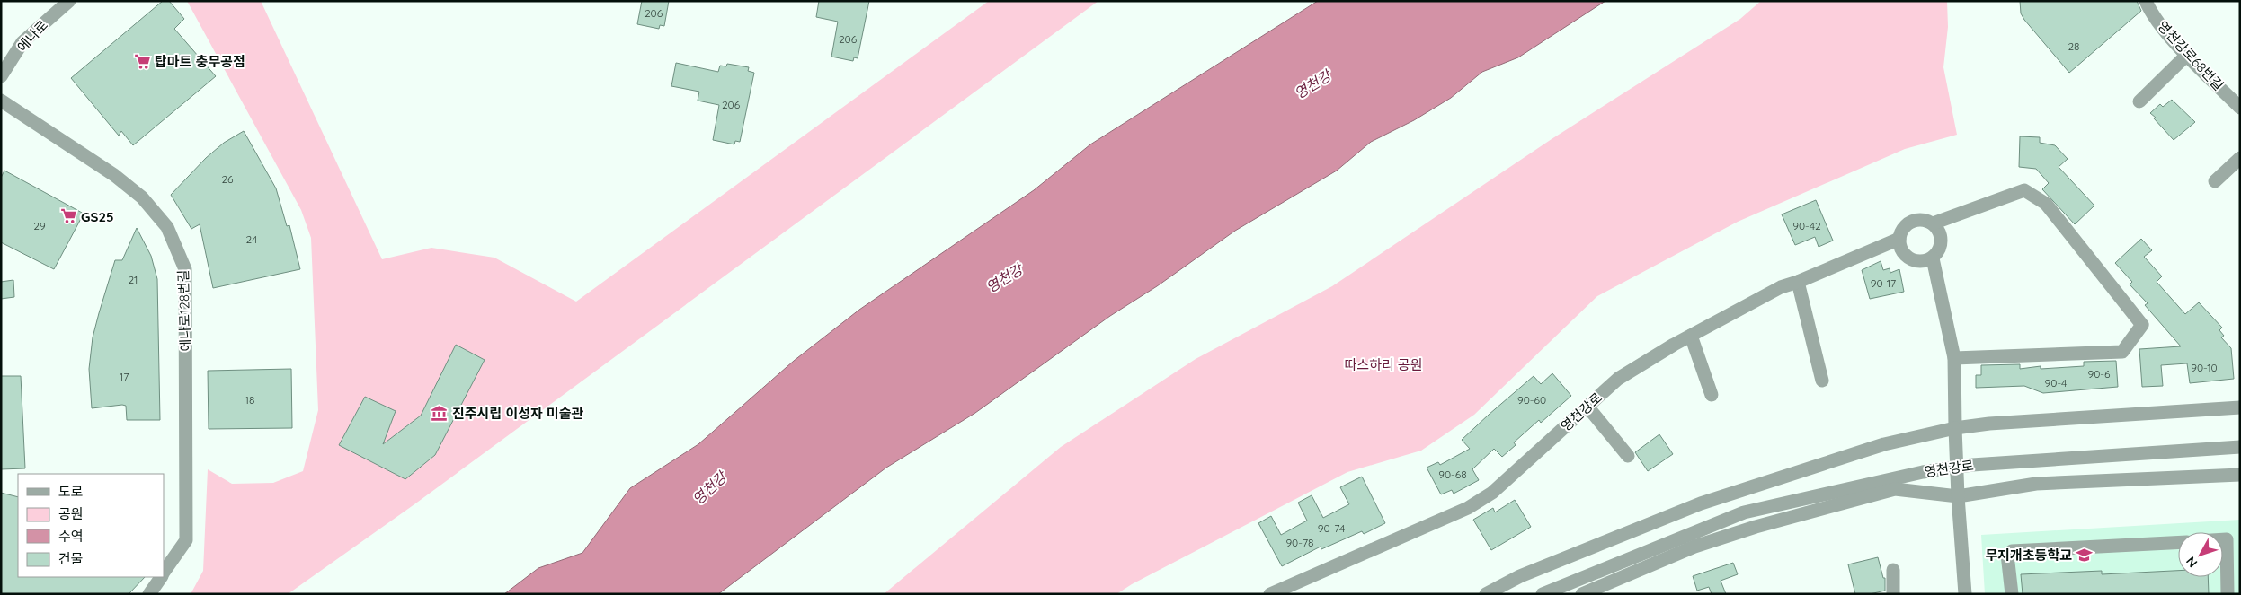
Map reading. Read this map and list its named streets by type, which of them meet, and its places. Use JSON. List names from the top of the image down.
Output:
{
  "streets": {
    "street": [
      "에나로",
      "영천강로68번길",
      "에나로128번길",
      "영천강로"
    ]
  },
  "water": ["영천강"],
  "parks": ["따스하리 공원"],
  "places": {
    "supermarket": ["탑마트 충무공점", "GS25"],
    "museum": ["진주시립 이성자 미술관"],
    "school or university": ["무지개초등학교"]
  },
  "house_numbers": [
    "206",
    "206",
    "28",
    "206",
    "26",
    "29",
    "90-42",
    "24",
    "21",
    "90-17",
    "90-10",
    "90-6",
    "17",
    "90-4",
    "18",
    "90-60",
    "90-68",
    "90-74",
    "90-78"
  ],
  "legend": [
    "도로",
    "공원",
    "수역",
    "건물"
  ],
  "north": "bottom left"
}
